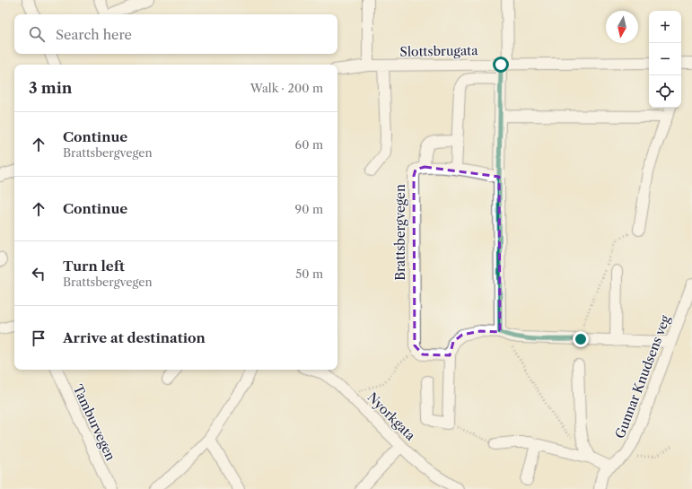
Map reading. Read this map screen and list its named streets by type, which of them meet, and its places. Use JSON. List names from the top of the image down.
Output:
{
  "streets": {
    "street": [
      "Slottsbrugata",
      "Brattsbergvegen",
      "Gunnar Knudsens veg",
      "Nyorkgata",
      "Tamburvegen"
    ]
  },
  "north": "bottom",
  "page": {
    "map_buttons": ["+", "−"],
    "search": "Search here",
    "heading": ["3 min", "Walk · 200 m"],
    "list": [
      ["Continue", "Brattsbergvegen", "60 m"],
      ["Continue", "90 m"],
      ["Turn left", "Brattsbergvegen", "50 m"],
      "Arrive at destination"
    ]
  }
}
